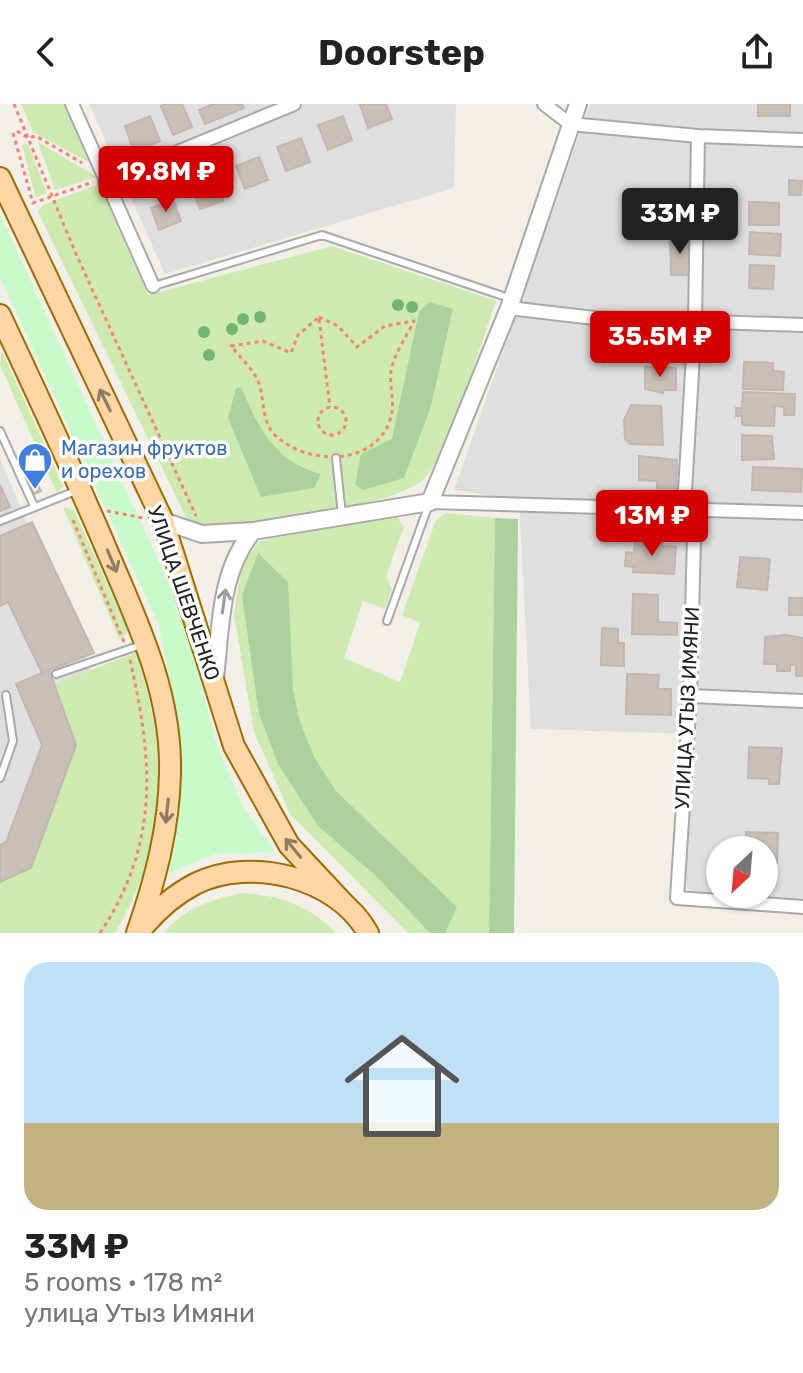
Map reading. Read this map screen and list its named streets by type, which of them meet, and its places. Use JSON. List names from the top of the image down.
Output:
{
  "streets": {
    "main road": ["УЛИЦА ШЕВЧЕНКО"],
    "street": ["УЛИЦА УТЫЗ ИМЯНИ"]
  },
  "places": {
    "shop": ["Магазин фруктов и орехов"]
  },
  "north": "bottom left",
  "page": {
    "header": "Doorstep",
    "price": [
      "19.8M ₽",
      "33M ₽",
      "35.5M ₽",
      "13M ₽"
    ],
    "list": [
      {
        "name": "33M ₽",
        "note": "5 rooms · 178 m² · улица Утыз Имяни"
      }
    ]
  }
}
